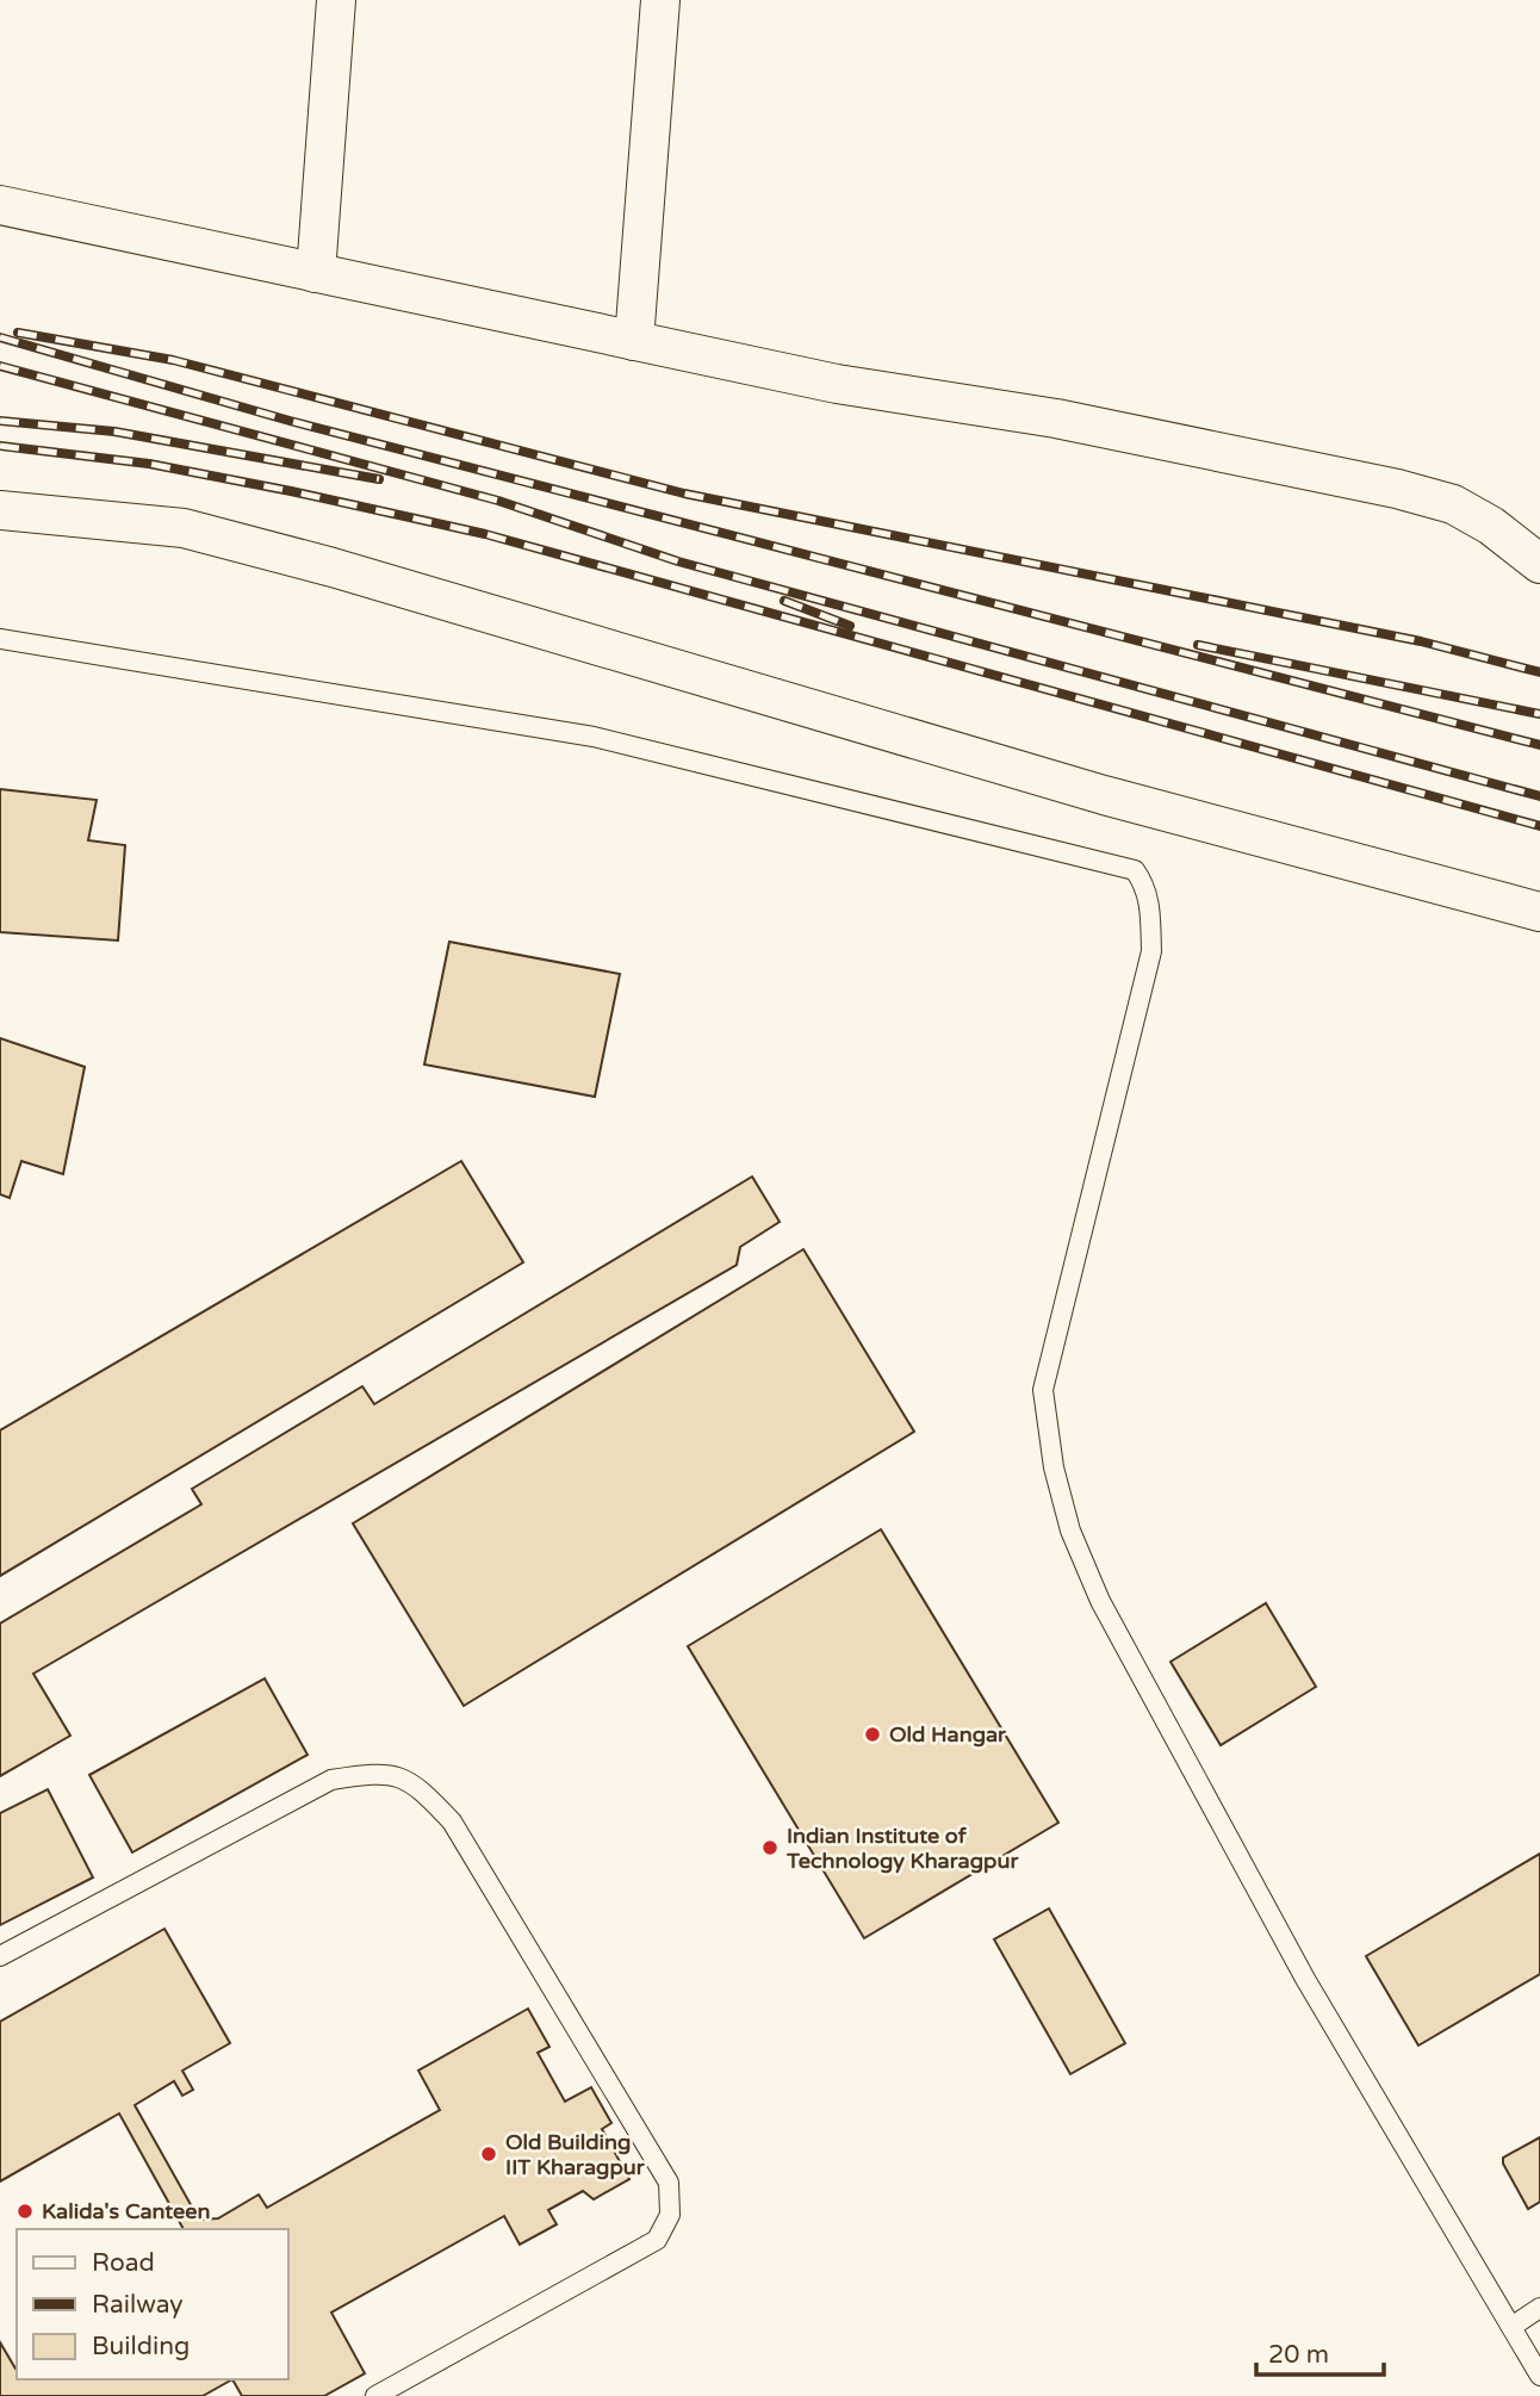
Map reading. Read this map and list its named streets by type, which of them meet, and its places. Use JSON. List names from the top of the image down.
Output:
{
  "places": [
    "Old Hangar",
    "Indian Institute of Technology Kharagpur",
    "Old Building IIT Kharagpur",
    "Kalida's Canteen"
  ],
  "legend": ["Road", "Railway", "Building"],
  "scale_bar": "20 m"
}
